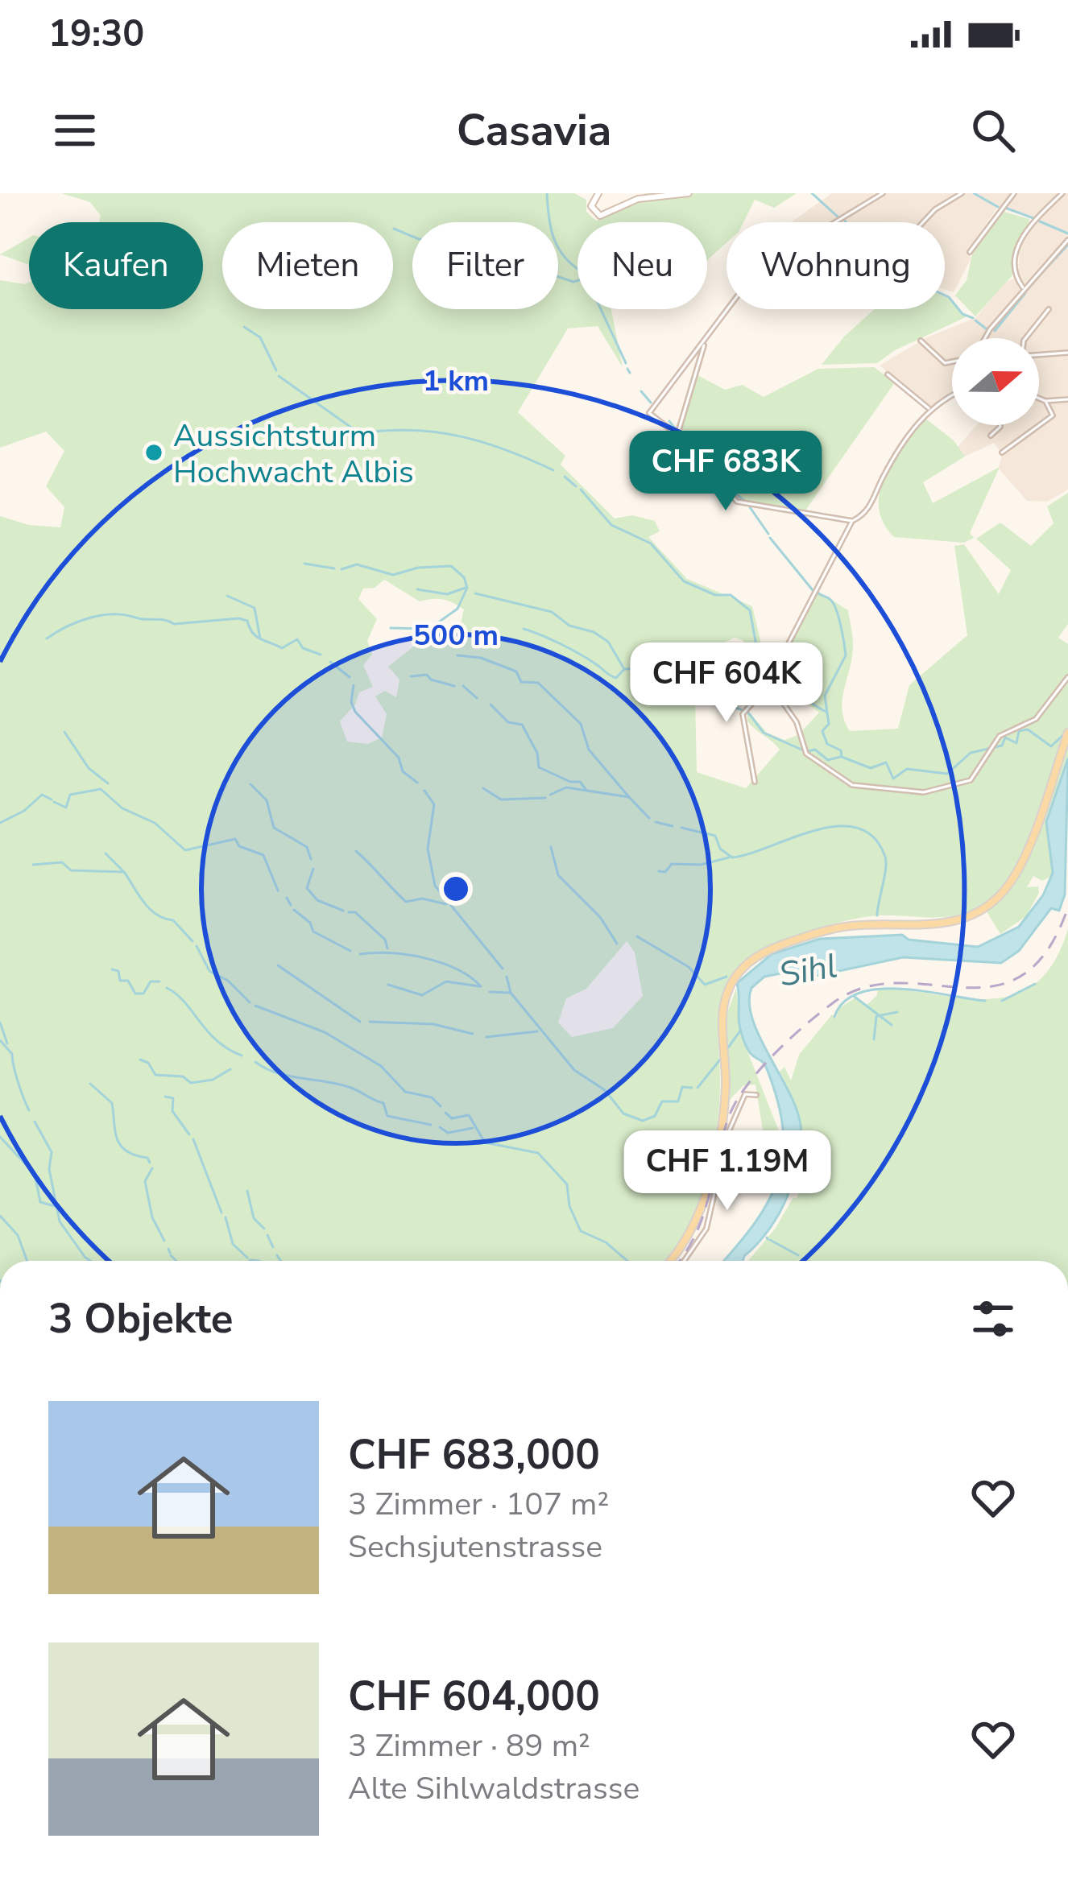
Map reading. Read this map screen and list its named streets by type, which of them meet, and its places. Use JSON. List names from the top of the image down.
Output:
{
  "water": ["Sihl"],
  "places": ["Aussichtsturm Hochwacht Albis"],
  "north": "right",
  "page": {
    "status": "19:30",
    "header": "Casavia",
    "chip": [
      "Kaufen",
      "Mieten",
      "Filter",
      "Neu",
      "Wohnung"
    ],
    "price": ["CHF 683K", "CHF 604K", "CHF 1.19M"],
    "heading": "3 Objekte",
    "list": [
      {
        "name": "CHF 683,000",
        "note": "3 Zimmer · 107 m² · Sechsjutenstrasse"
      },
      {
        "name": "CHF 604,000",
        "note": "3 Zimmer · 89 m² · Alte Sihlwaldstrasse"
      }
    ]
  },
  "rings": ["1 km", "500 m"]
}
